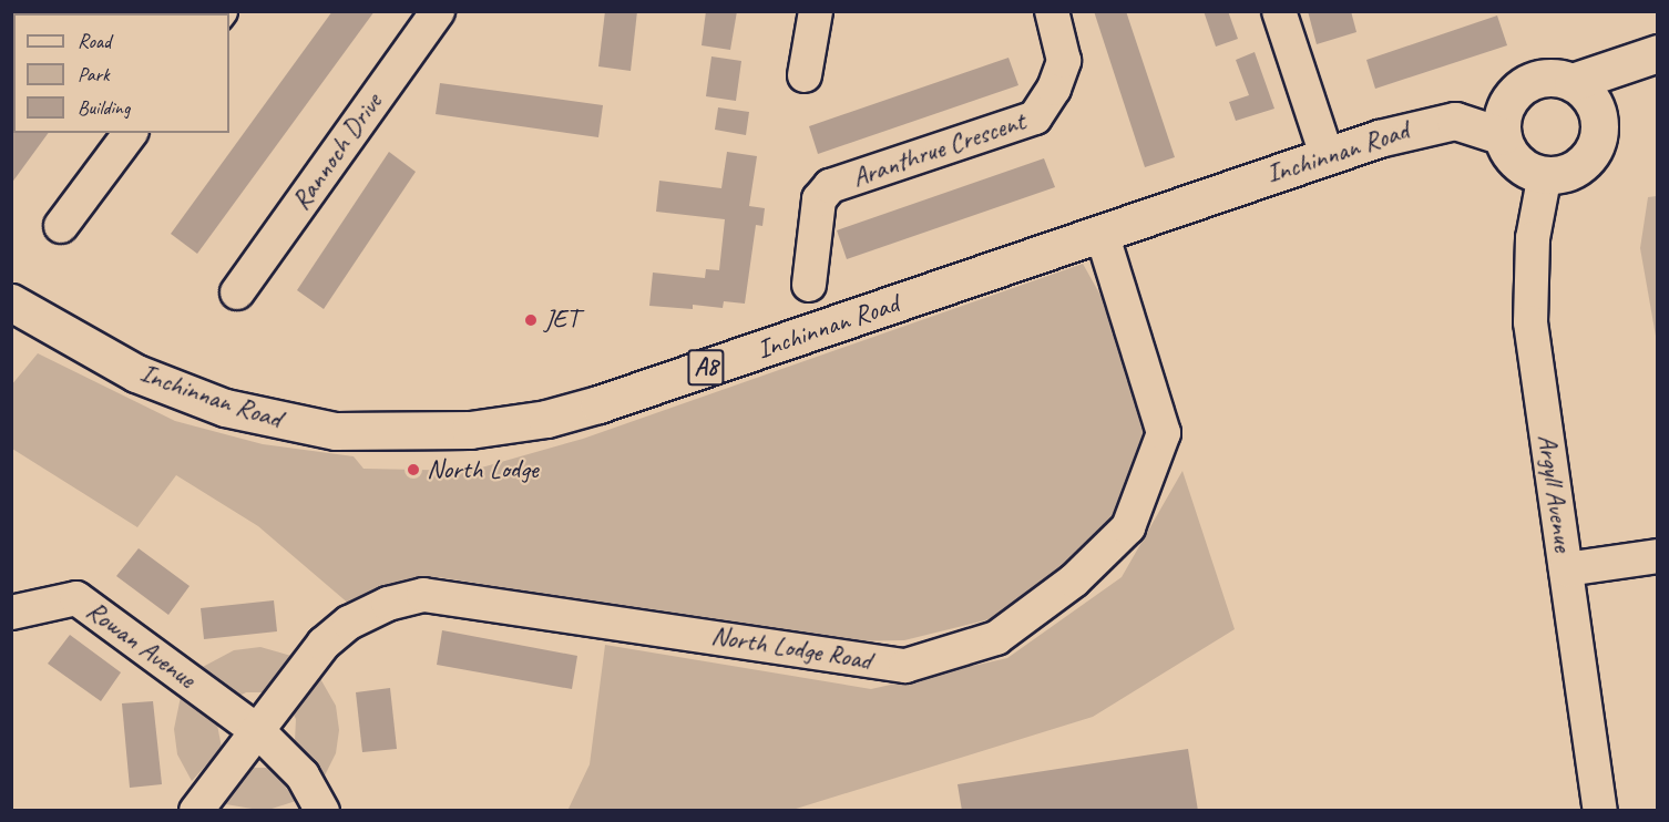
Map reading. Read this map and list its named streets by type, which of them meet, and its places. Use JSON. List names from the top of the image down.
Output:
{
  "streets": {
    "main road": ["Inchinnan Road", "A8"],
    "street": [
      "Aranthrue Crescent",
      "Rannoch Drive",
      "Argyll Avenue",
      "Rowan Avenue",
      "North Lodge Road"
    ]
  },
  "crossings": [
    ["Inchinnan Road", "Argyll Avenue"],
    ["Inchinnan Road", "North Lodge Road"],
    ["Rowan Avenue", "North Lodge Road"]
  ],
  "places": ["JET", "North Lodge"],
  "legend": ["Road", "Park", "Building"]
}
